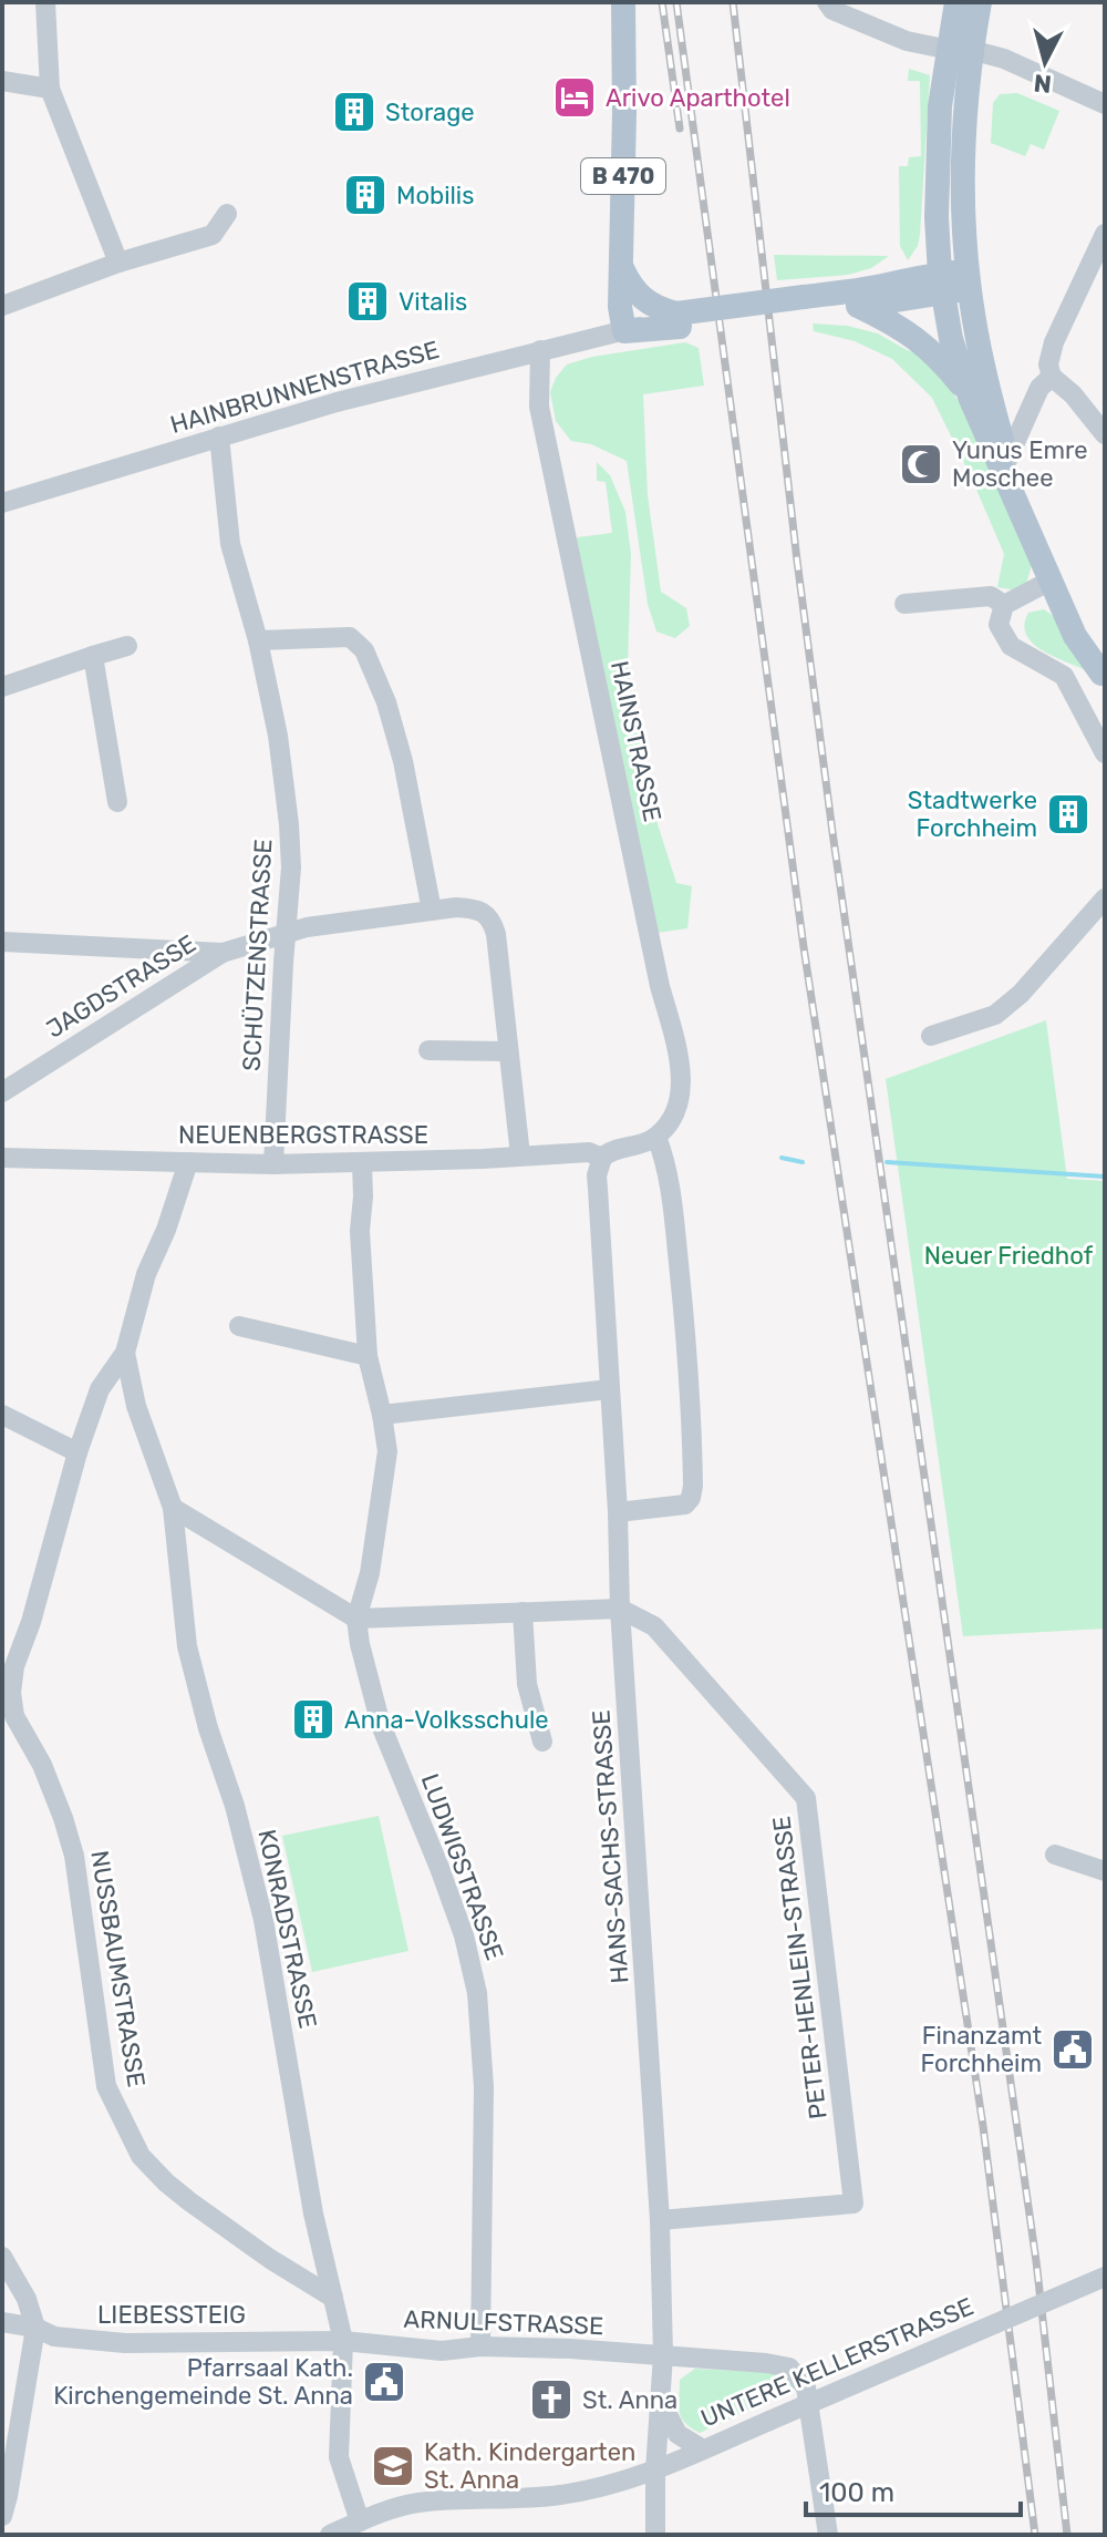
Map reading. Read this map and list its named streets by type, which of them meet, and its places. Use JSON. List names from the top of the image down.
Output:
{
  "streets": {
    "main road": ["B 470"],
    "street": [
      "HAINBRUNNENSTRASSE",
      "HAINSTRASSE",
      "SCHÜTZENSTRASSE",
      "JAGDSTRASSE",
      "NEUENBERGSTRASSE",
      "HANS-SACHS-STRASSE",
      "LUDWIGSTRASSE",
      "KONRADSTRASSE",
      "PETER-HENLEIN-STRASSE",
      "NUSSBAUMSTRASSE",
      "LIEBESSTEIG",
      "ARNULFSTRASSE",
      "UNTERE KELLERSTRASSE"
    ]
  },
  "crossings": [
    ["B 470", "HAINBRUNNENSTRASSE"],
    ["HAINBRUNNENSTRASSE", "HAINSTRASSE"],
    ["HAINBRUNNENSTRASSE", "SCHÜTZENSTRASSE"],
    ["SCHÜTZENSTRASSE", "NEUENBERGSTRASSE"],
    ["NEUENBERGSTRASSE", "HANS-SACHS-STRASSE"],
    ["NEUENBERGSTRASSE", "LUDWIGSTRASSE"],
    ["NEUENBERGSTRASSE", "NUSSBAUMSTRASSE"],
    ["HANS-SACHS-STRASSE", "PETER-HENLEIN-STRASSE"],
    ["HANS-SACHS-STRASSE", "ARNULFSTRASSE"],
    ["HANS-SACHS-STRASSE", "UNTERE KELLERSTRASSE"],
    ["LUDWIGSTRASSE", "ARNULFSTRASSE"],
    ["KONRADSTRASSE", "NUSSBAUMSTRASSE"],
    ["KONRADSTRASSE", "LIEBESSTEIG"],
    ["KONRADSTRASSE", "ARNULFSTRASSE"],
    ["KONRADSTRASSE", "UNTERE KELLERSTRASSE"],
    ["LIEBESSTEIG", "ARNULFSTRASSE"]
  ],
  "parks": ["Neuer Friedhof"],
  "places": {
    "hotel": ["Arivo Aparthotel"],
    "building": [
      "Storage",
      "Mobilis",
      "Vitalis",
      "Stadtwerke Forchheim",
      "Anna-Volksschule"
    ],
    "mosque": ["Yunus Emre Moschee"],
    "public building": ["Finanzamt Forchheim", "Pfarrsaal Kath. Kirchengemeinde St. Anna"],
    "church": ["St. Anna"],
    "school or university": ["Kath. Kindergarten St. Anna"]
  },
  "scale_bar": "100 m",
  "north": "bottom"
}
